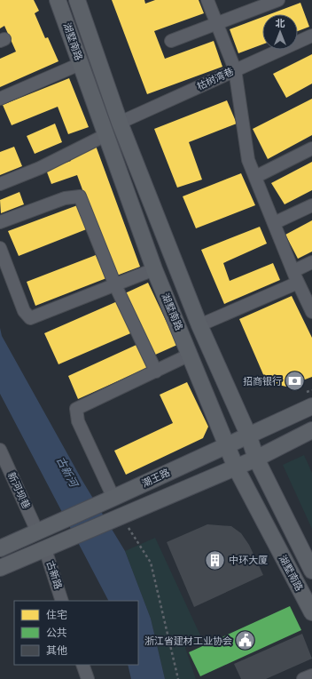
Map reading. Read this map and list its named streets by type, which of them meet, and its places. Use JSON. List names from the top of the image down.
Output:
{
  "streets": {
    "main road": ["湖墅南路", "潮王路"],
    "street": ["枯树湾巷", "新河坝巷", "古新路"]
  },
  "crossings": [
    ["湖墅南路", "枯树湾巷"],
    ["湖墅南路", "潮王路"],
    ["潮王路", "新河坝巷"]
  ],
  "water": ["古新河"],
  "places": {
    "bank": ["招商银行"],
    "building": ["中环大厦"],
    "public building": ["浙江省建材工业协会"]
  },
  "legend": ["住宅", "公共", "其他"],
  "north": "top"
}
